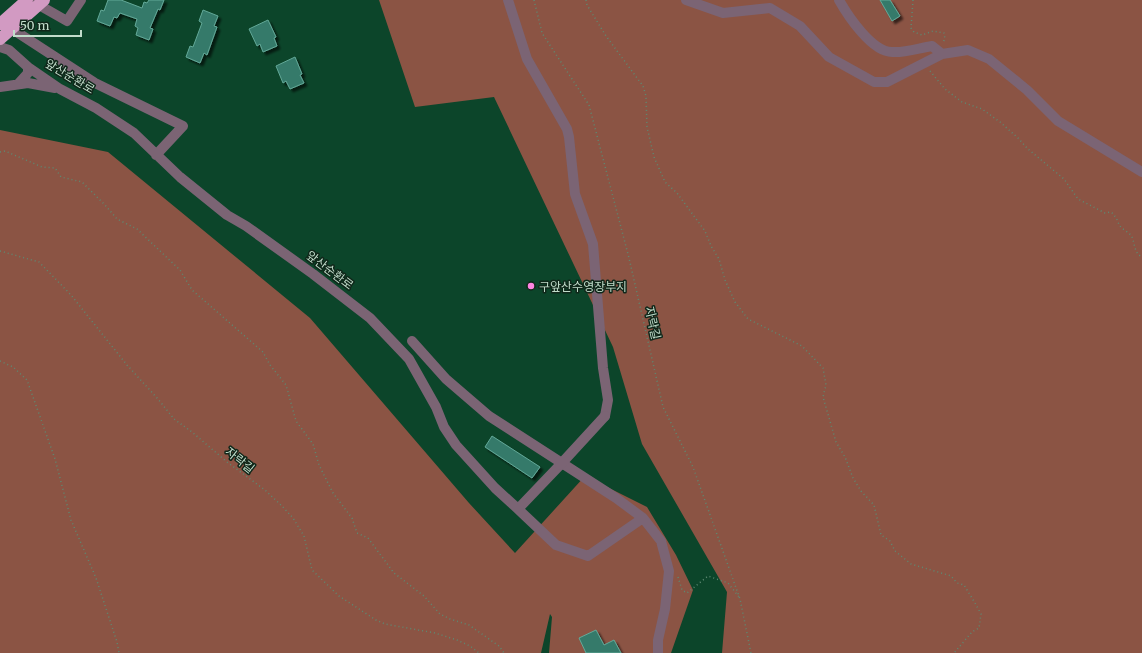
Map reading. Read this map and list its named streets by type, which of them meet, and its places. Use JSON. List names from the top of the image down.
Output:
{
  "streets": {
    "street": ["앞산순환로"],
    "path": ["자락길"]
  },
  "places": ["구앞산수영장부지"],
  "scale_bar": "50 m"
}
